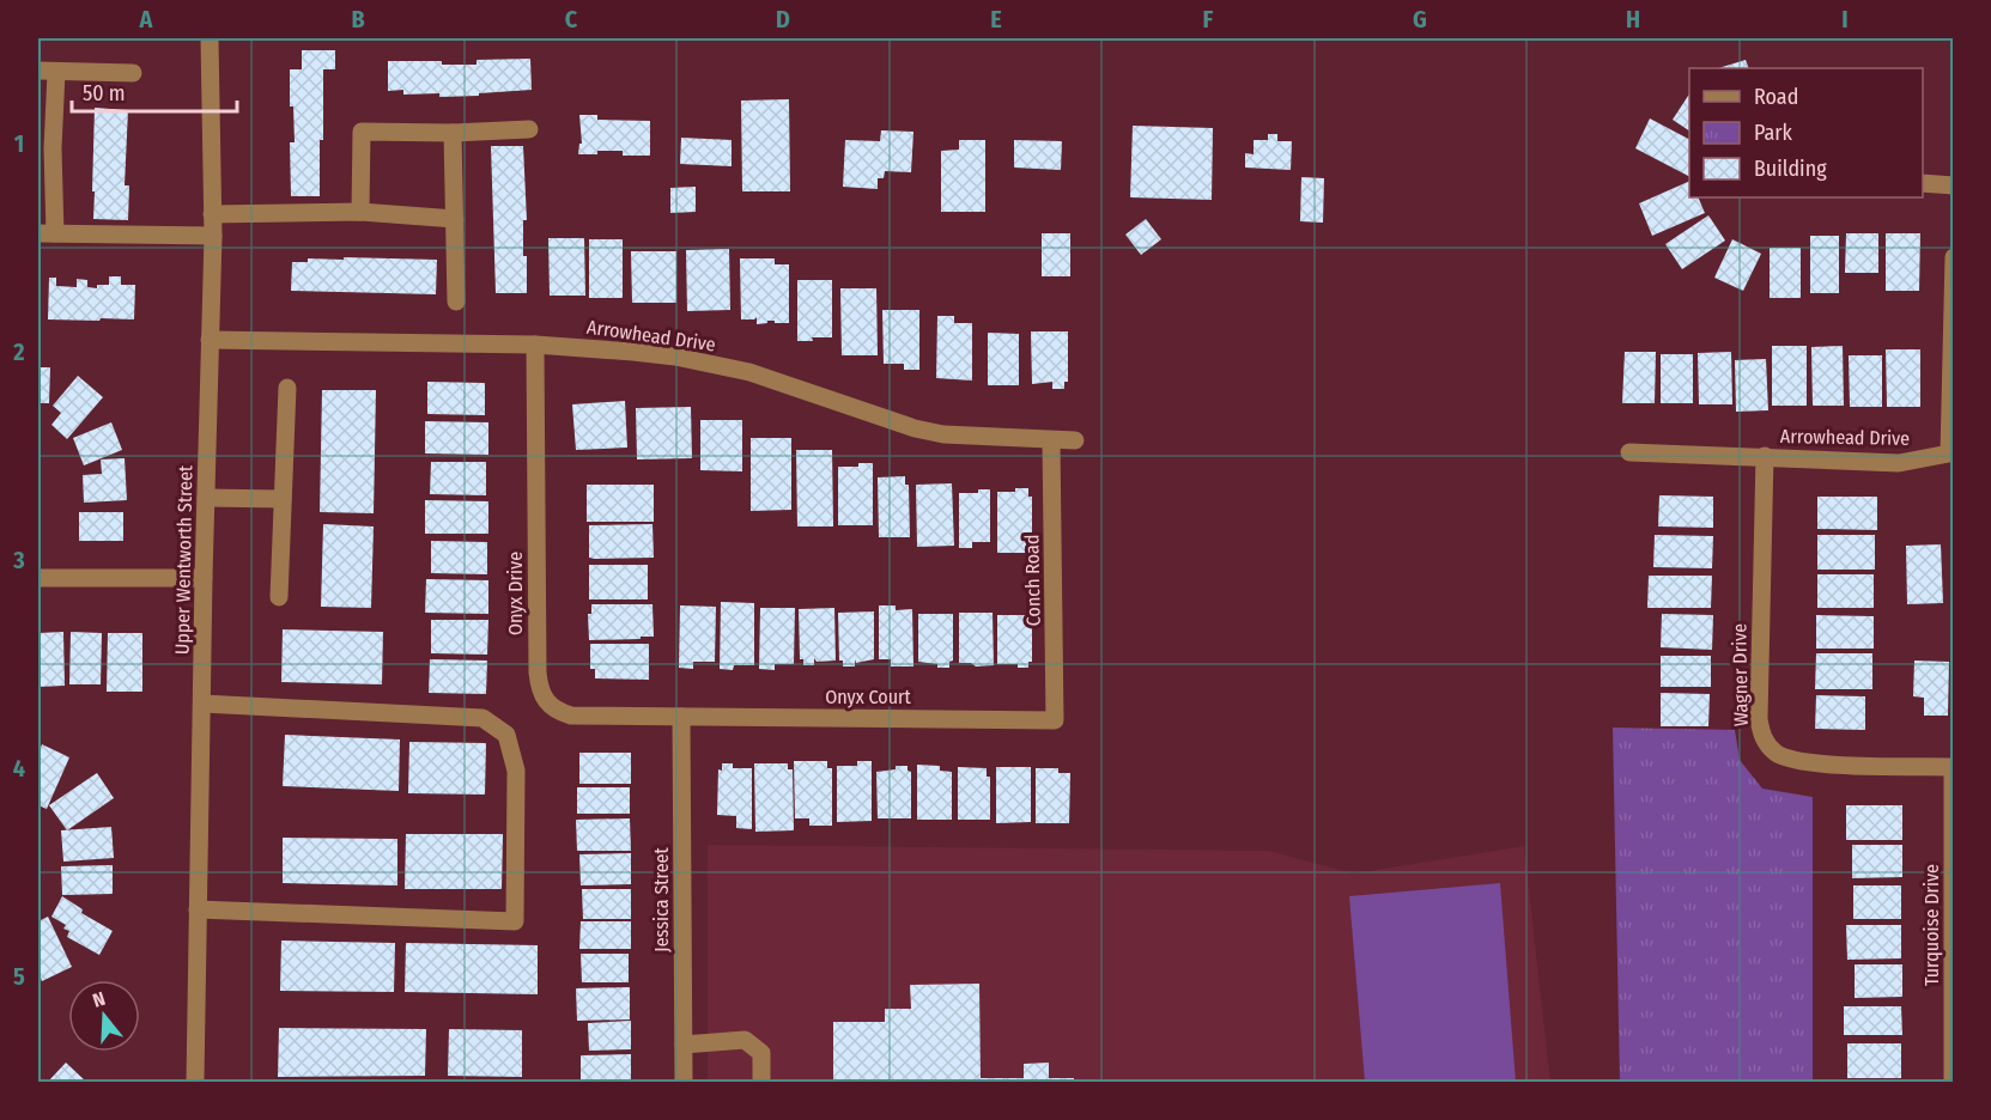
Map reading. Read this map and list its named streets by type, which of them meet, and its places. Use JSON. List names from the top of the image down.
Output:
{
  "streets": {
    "street": [
      "Arrowhead Drive",
      "Upper Wentworth Street",
      "Conch Road",
      "Onyx Drive",
      "Wagner Drive",
      "Onyx Court",
      "Jessica Street",
      "Turquoise Drive"
    ]
  },
  "crossings": [
    ["Arrowhead Drive", "Upper Wentworth Street"],
    ["Arrowhead Drive", "Conch Road"],
    ["Arrowhead Drive", "Onyx Drive"],
    ["Arrowhead Drive", "Wagner Drive"],
    ["Conch Road", "Onyx Court"],
    ["Onyx Drive", "Onyx Court"],
    ["Onyx Drive", "Jessica Street"],
    ["Wagner Drive", "Turquoise Drive"],
    ["Onyx Court", "Jessica Street"]
  ],
  "legend": ["Road", "Park", "Building"],
  "scale_bar": "50 m",
  "north": "top",
  "grid": {
    "columns": [
      "A",
      "B",
      "C",
      "D",
      "E",
      "F",
      "G",
      "H",
      "I"
    ],
    "rows": [
      "1",
      "2",
      "3",
      "4",
      "5"
    ]
  }
}
